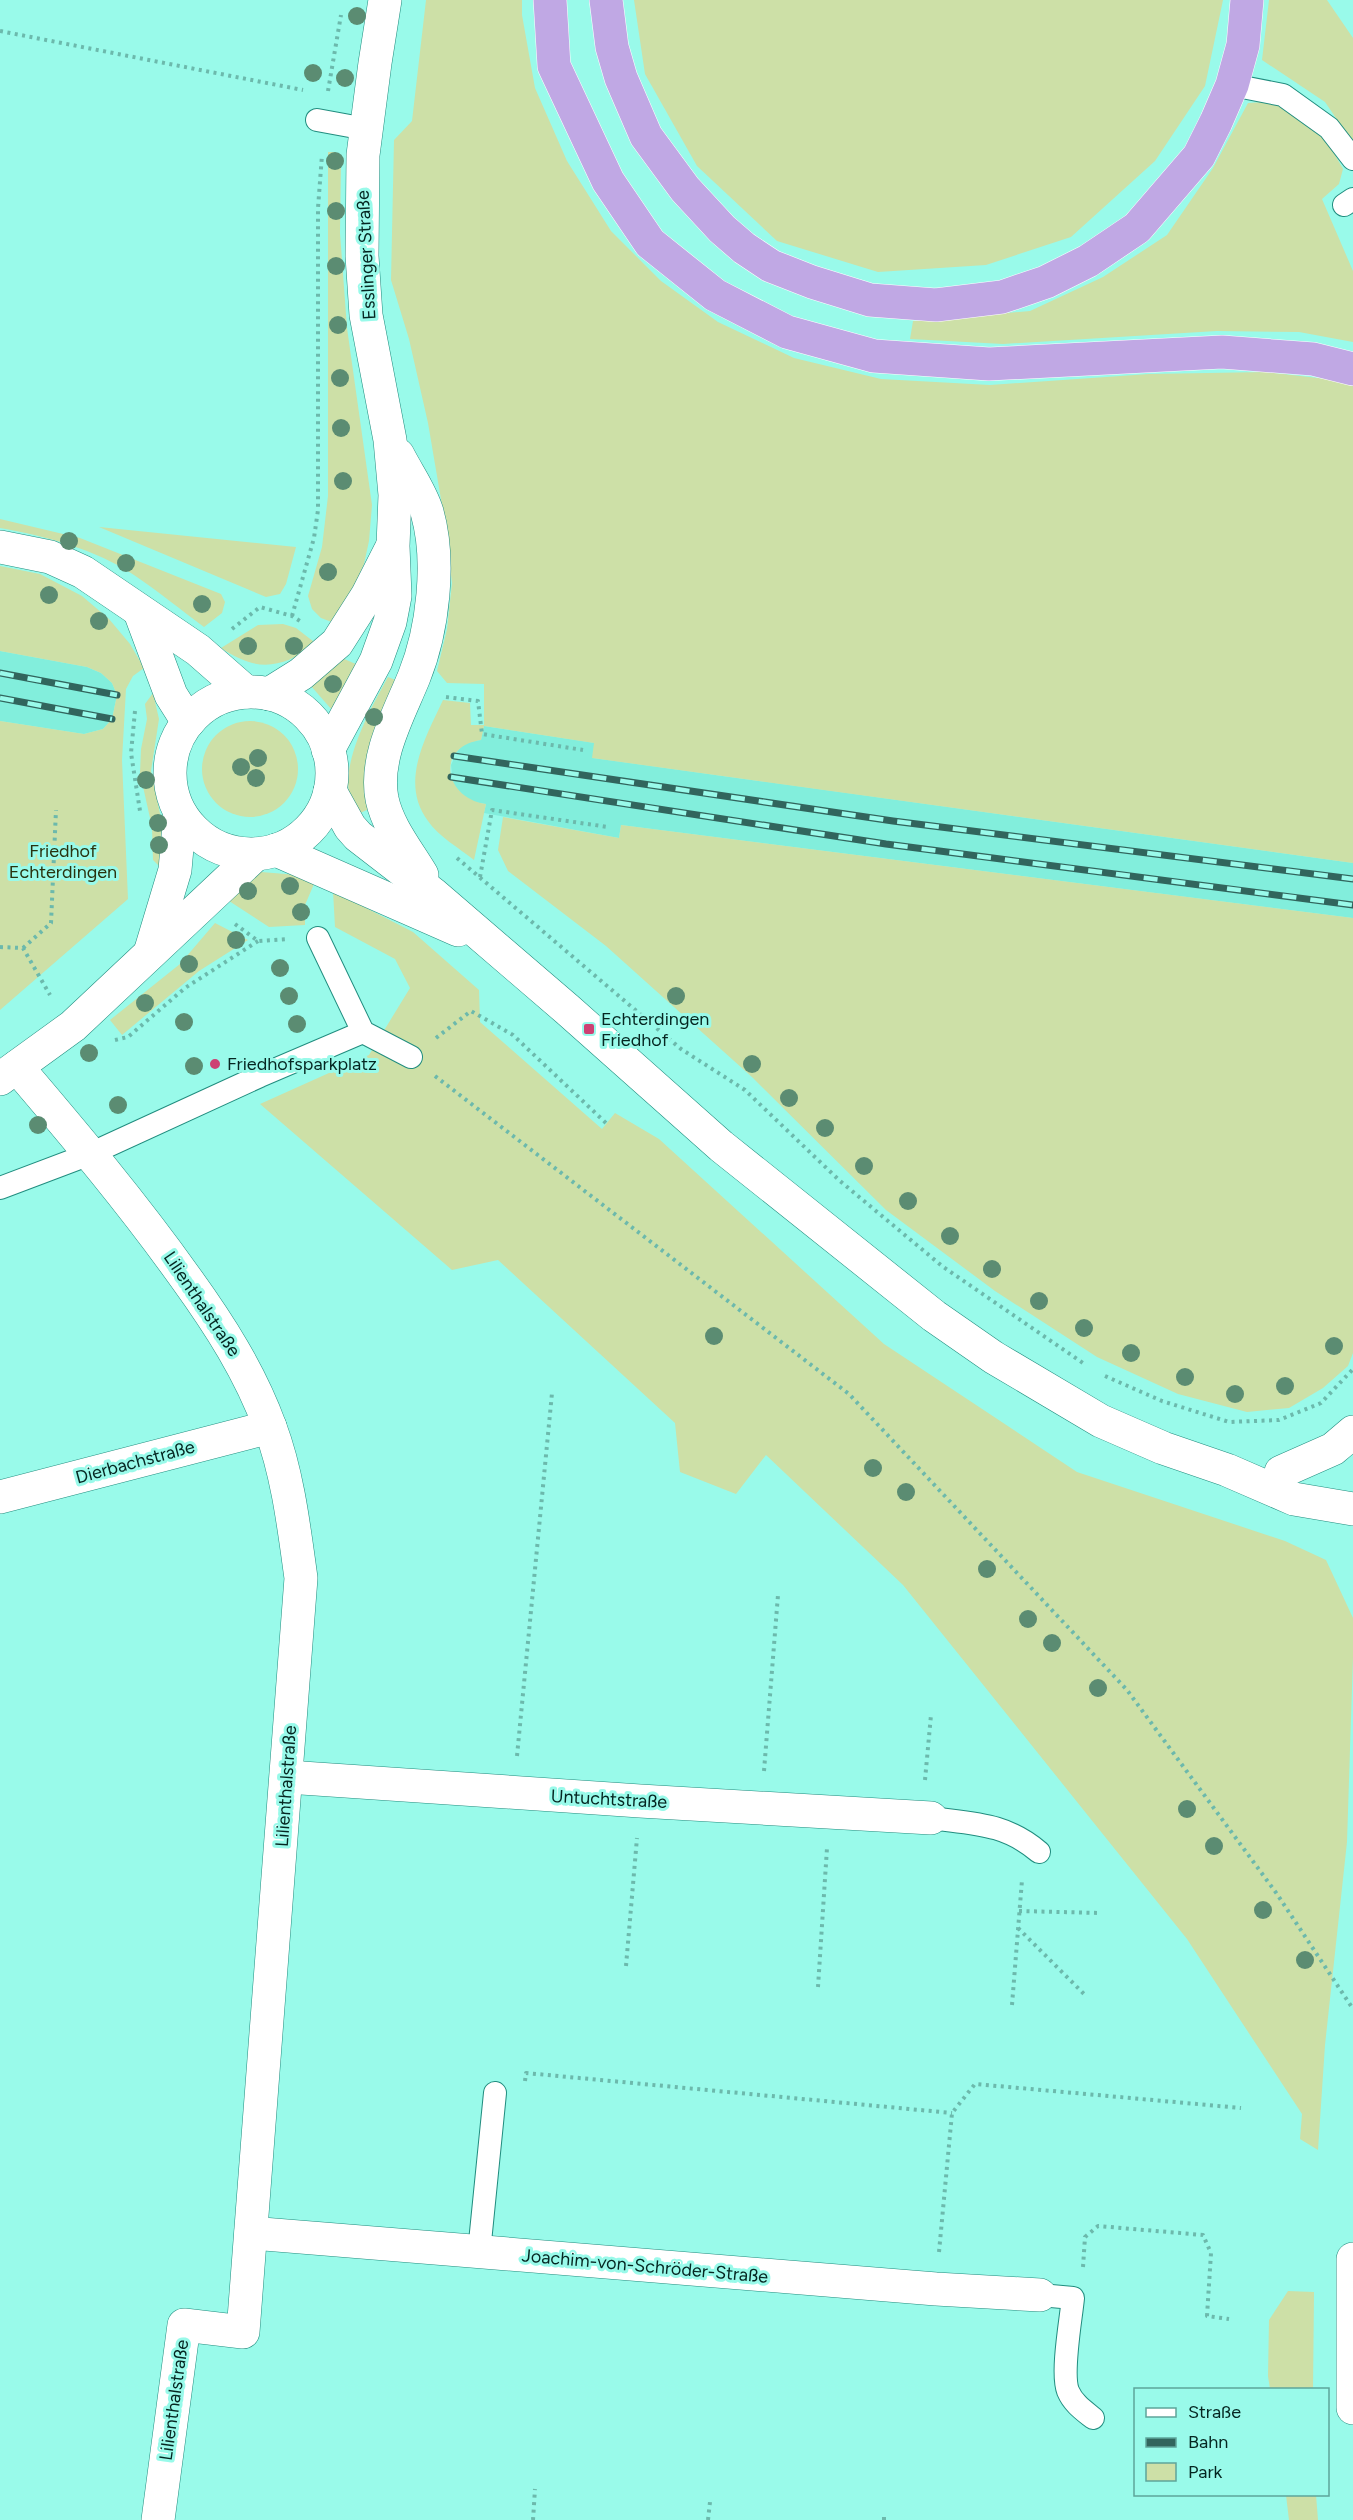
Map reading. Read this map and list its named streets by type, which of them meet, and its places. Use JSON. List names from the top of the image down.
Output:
{
  "streets": {
    "main road": [
      "Esslinger Straße",
      "Lilienthalstraße",
      "Dierbachstraße",
      "Untuchtstraße",
      "Joachim-von-Schröder-Straße"
    ]
  },
  "crossings": [
    ["Lilienthalstraße", "Dierbachstraße"],
    ["Lilienthalstraße", "Untuchtstraße"],
    ["Lilienthalstraße", "Joachim-von-Schröder-Straße"]
  ],
  "parks": ["Friedhof Echterdingen"],
  "places": {
    "transit": ["Echterdingen Friedhof"],
    "other": ["Friedhofsparkplatz"]
  },
  "legend": ["Straße", "Bahn", "Park"]
}
